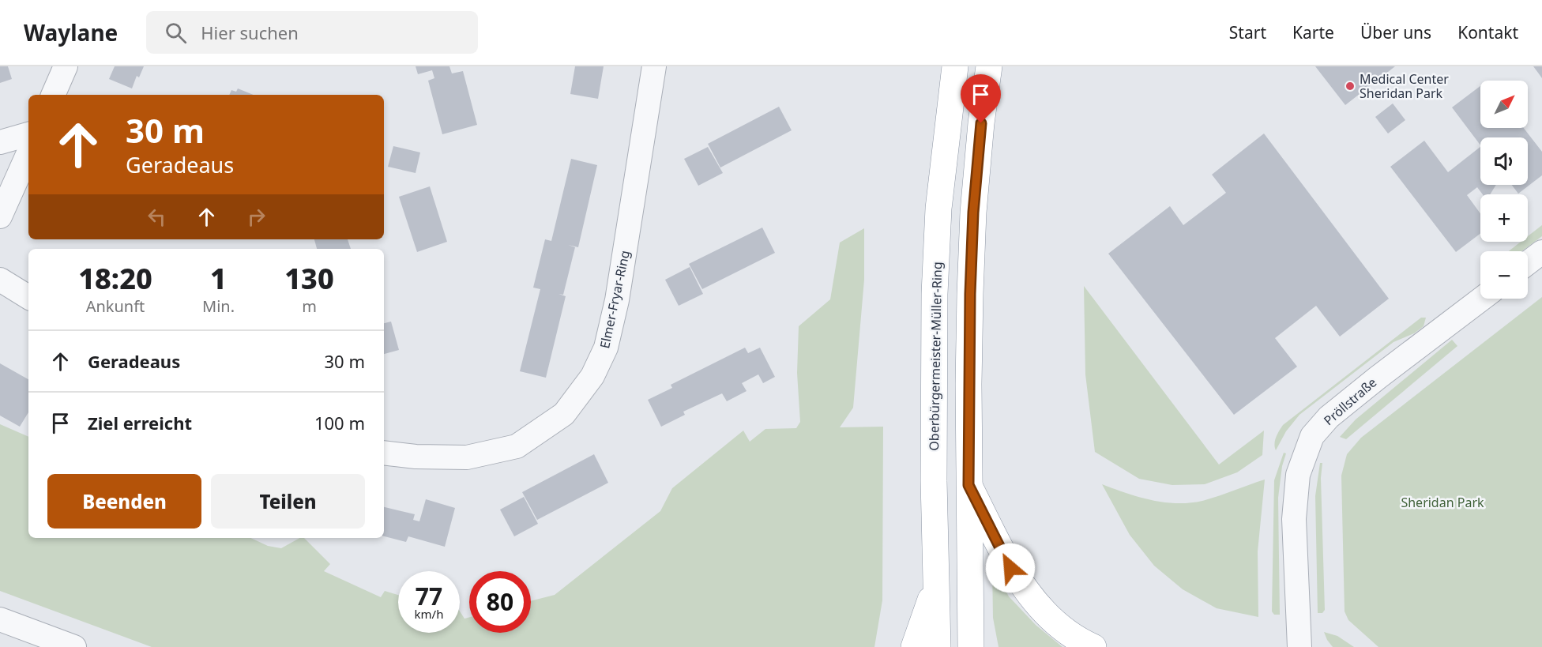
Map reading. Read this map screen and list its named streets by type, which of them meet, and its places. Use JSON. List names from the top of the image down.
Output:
{
  "streets": {
    "highway": ["Oberbürgermeister-Müller-Ring"],
    "street": ["Elmer-Fryar-Ring", "Pröllstraße"]
  },
  "parks": ["Sheridan Park"],
  "places": ["Medical Center Sheridan Park"],
  "north": "top right",
  "page": {
    "header": "Waylane",
    "search": "Hier suchen",
    "nav": [
      "Start",
      "Karte",
      "Über uns",
      "Kontakt"
    ],
    "map_buttons": ["+", "−"],
    "turn": ["30 m", "Geradeaus"],
    "eta": [
      "18:20",
      "Ankunft",
      "1",
      "Min.",
      "130",
      "m"
    ],
    "list": [
      {
        "name": "Geradeaus",
        "value": "30 m"
      },
      {
        "name": "Ziel erreicht",
        "value": "100 m"
      }
    ],
    "buttons": ["Beenden", "Teilen"],
    "speed": "77 km/h",
    "limit": "80"
  }
}
